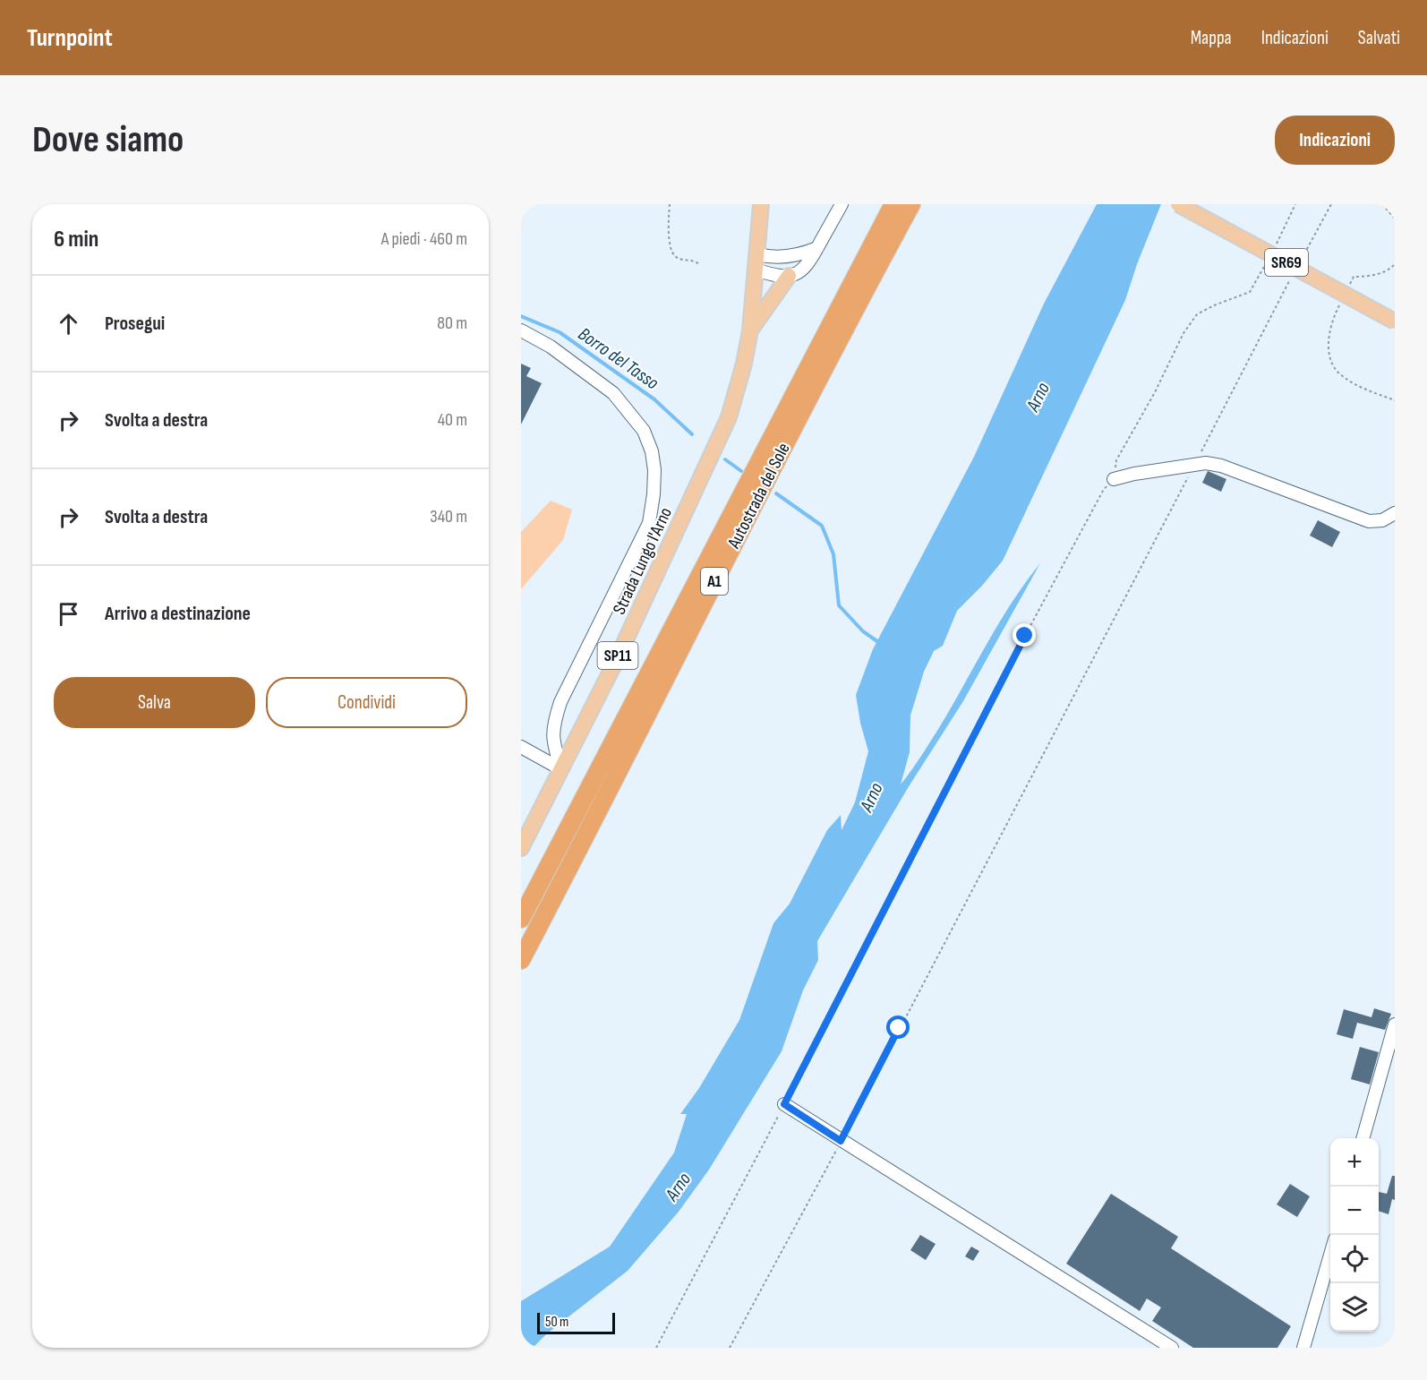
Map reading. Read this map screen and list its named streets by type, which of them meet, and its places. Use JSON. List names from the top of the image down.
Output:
{
  "streets": {
    "highway": ["Autostrada del Sole", "A1"],
    "main road": ["SR69", "Strada Lungo l'Arno", "SP11"]
  },
  "water": ["Borro del Tasso", "Arno"],
  "scale_bar": "50 m",
  "page": {
    "header": "Turnpoint",
    "nav": ["Mappa", "Indicazioni", "Salvati"],
    "buttons": [
      "Indicazioni",
      ["Salva", "Condividi"]
    ],
    "title": "Dove siamo",
    "heading": ["6 min", "A piedi · 460 m"],
    "list": [
      ["Prosegui", "80 m"],
      ["Svolta a destra", "40 m"],
      ["Svolta a destra", "340 m"],
      "Arrivo a destinazione"
    ],
    "map_buttons": ["+", "−"],
    "scale": "50 m"
  }
}
